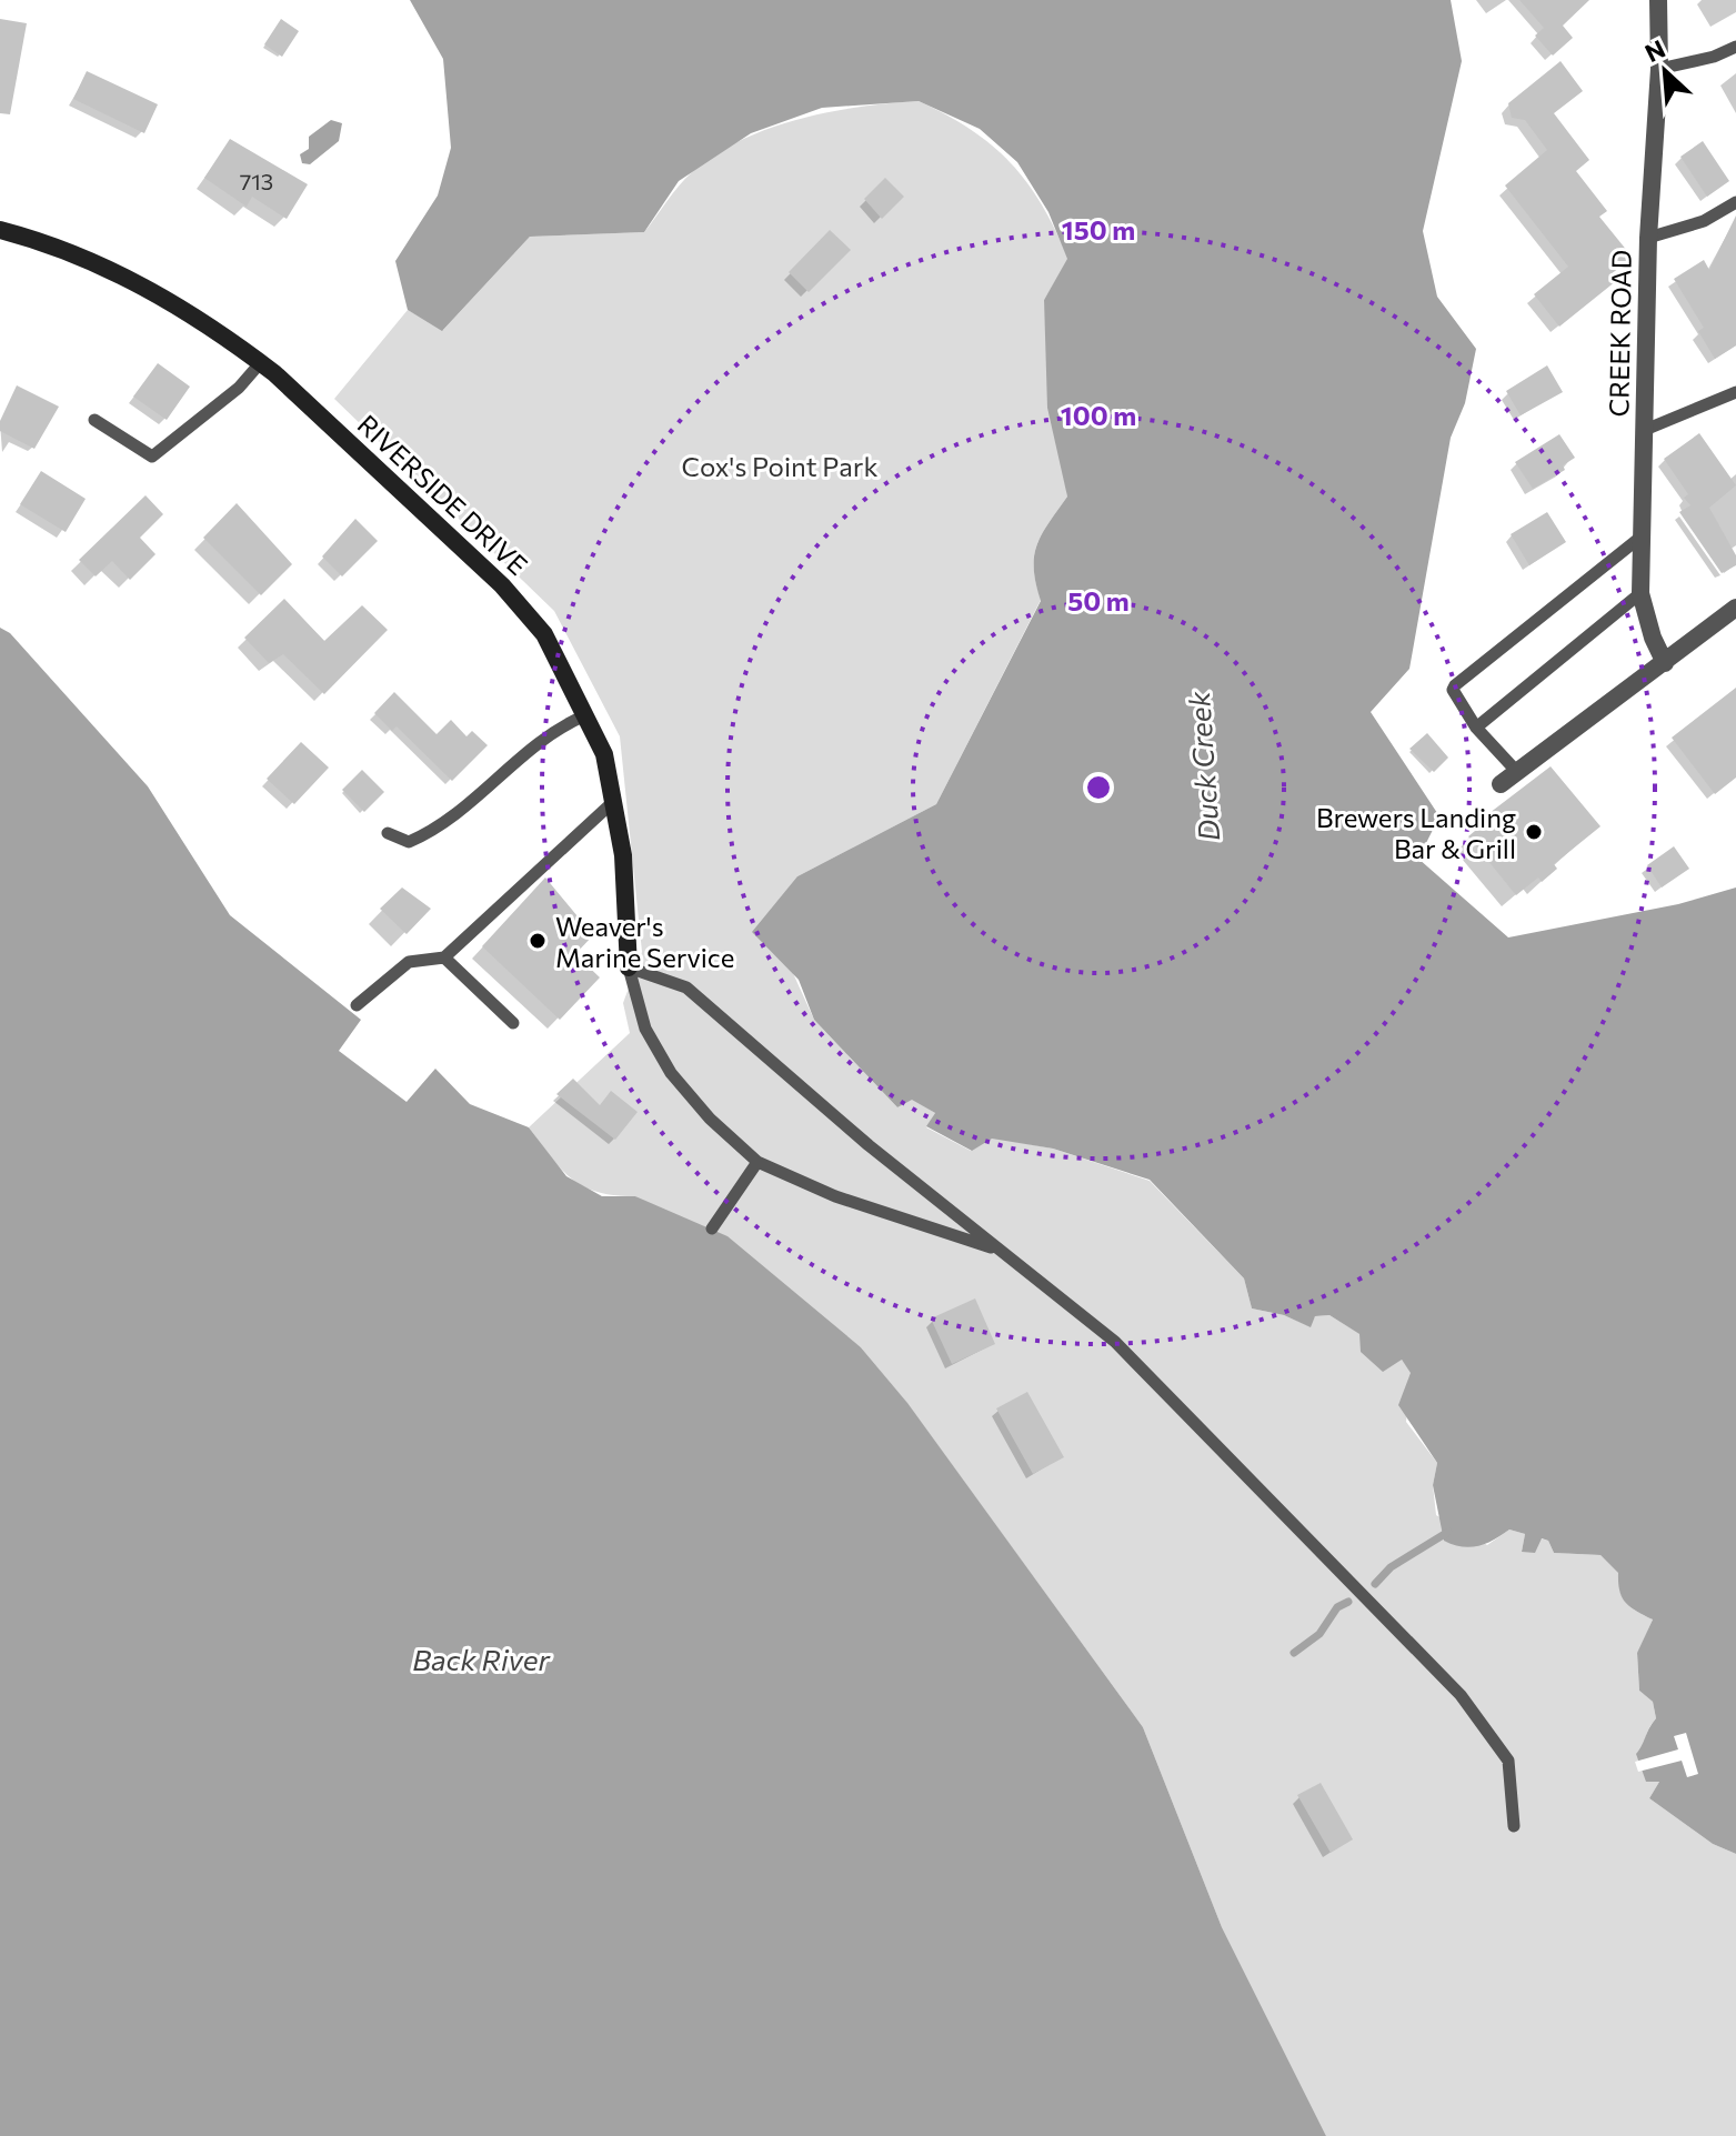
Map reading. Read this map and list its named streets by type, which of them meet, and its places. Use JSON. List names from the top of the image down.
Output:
{
  "streets": {
    "street": ["CREEK ROAD", "RIVERSIDE DRIVE"]
  },
  "water": ["Duck Creek", "Back River"],
  "parks": ["Cox's Point Park"],
  "places": ["Brewers Landing Bar & Grill", "Weaver's Marine Service"],
  "house_numbers": ["713"],
  "north": "top left",
  "rings": ["150 m", "100 m", "50 m"]
}
